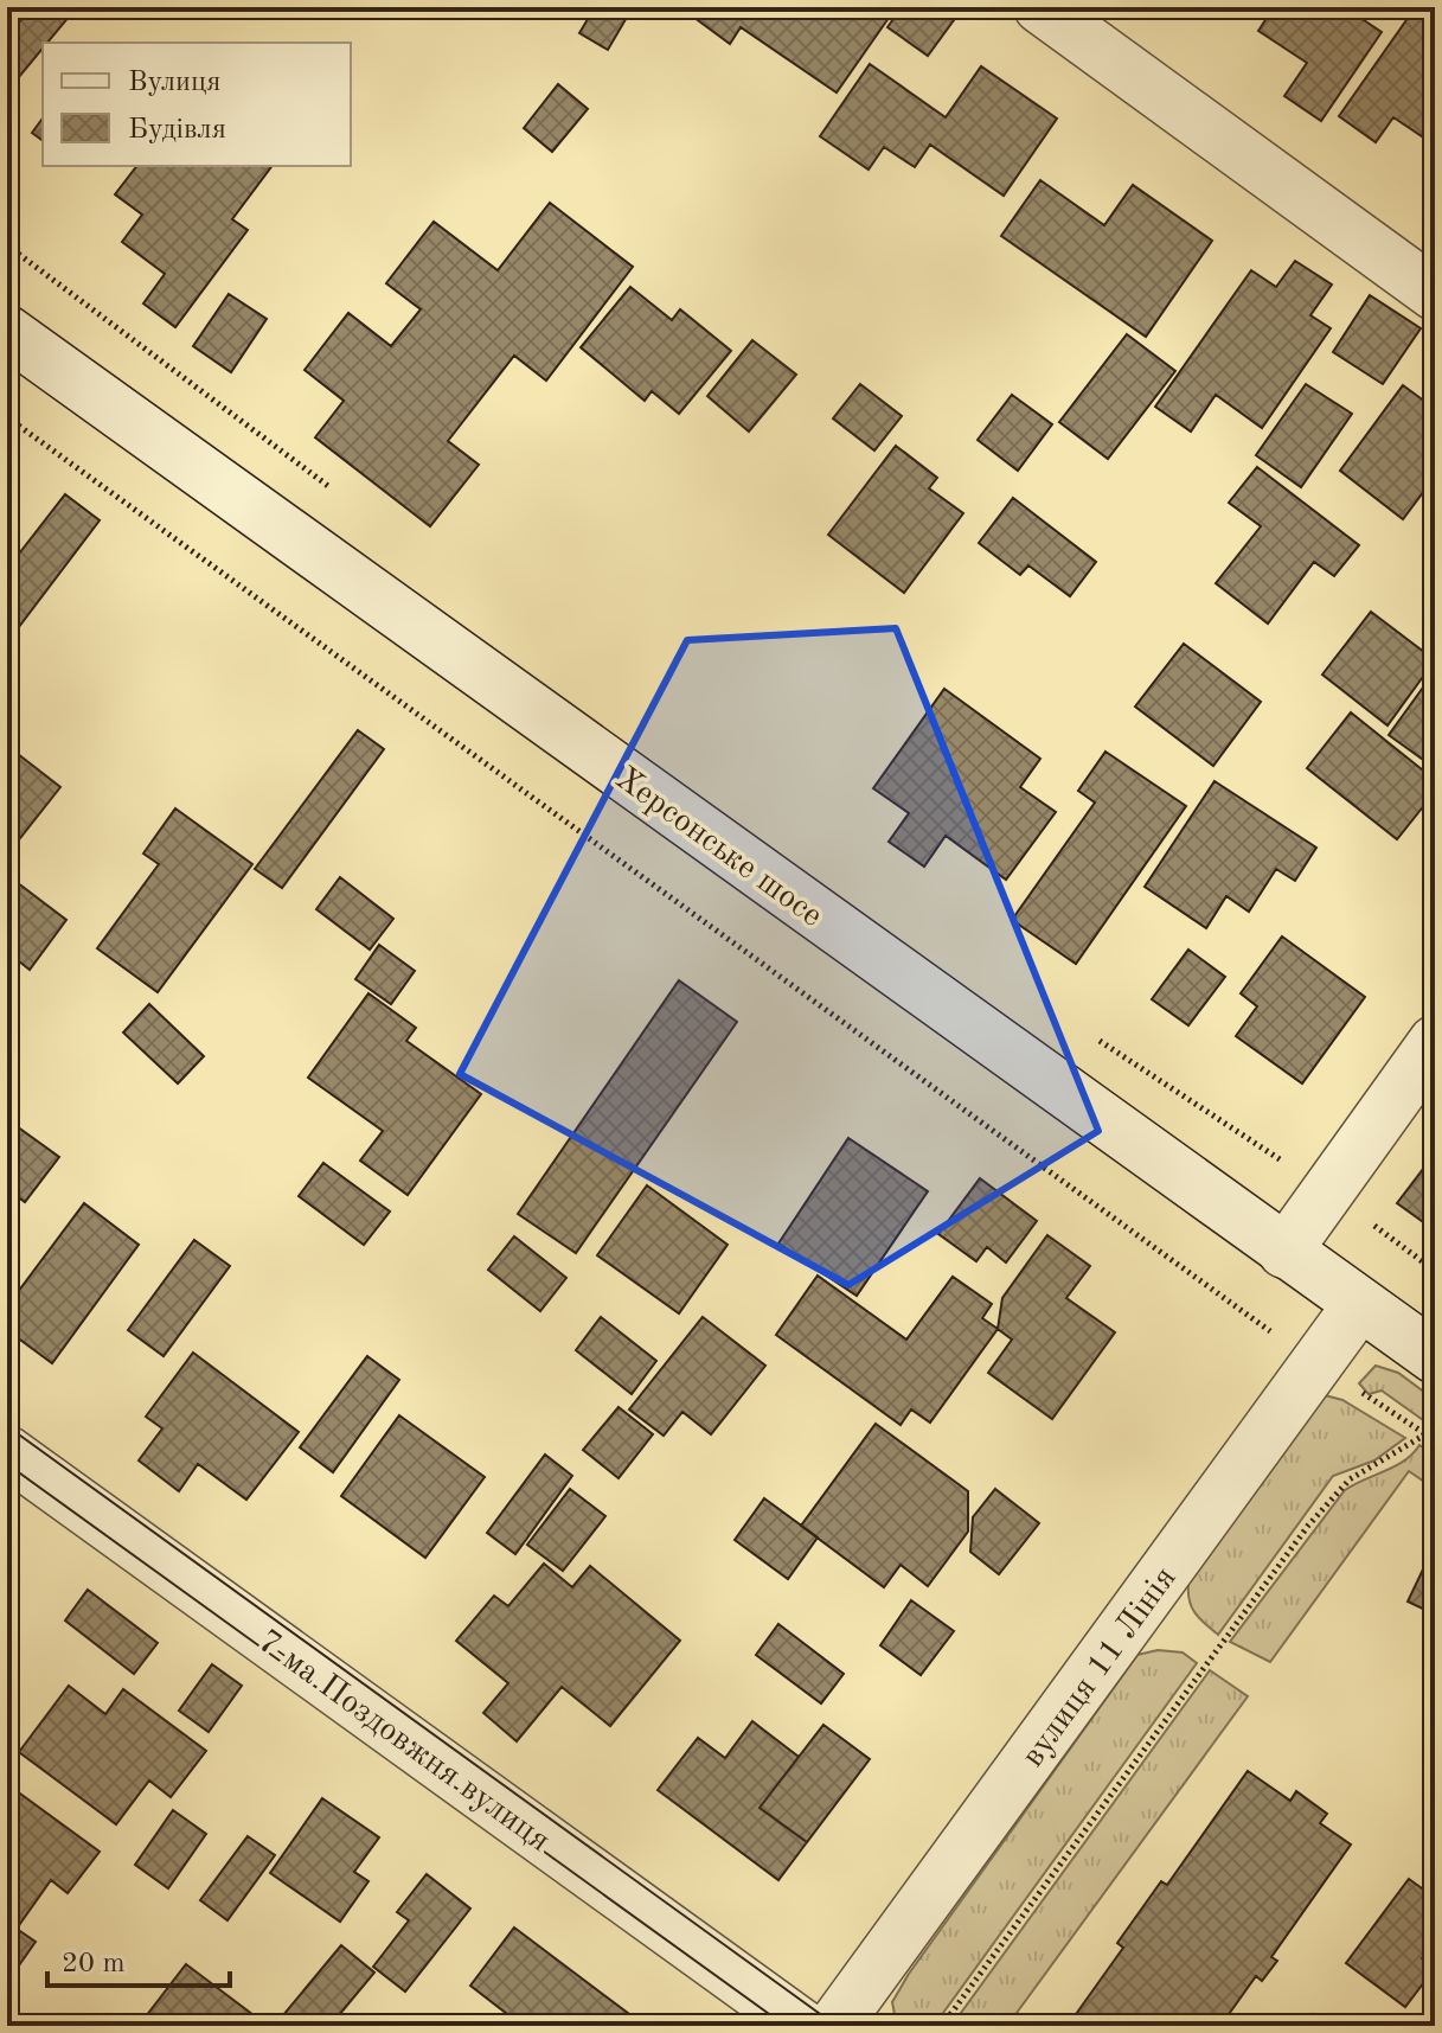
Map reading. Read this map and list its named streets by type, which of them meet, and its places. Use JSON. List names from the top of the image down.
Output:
{
  "streets": {
    "street": ["Херсонське шосе", "вулиця 11 Лінія", "7-ма Поздовжня вулиця"]
  },
  "crossings": [
    ["Херсонське шосе", "вулиця 11 Лінія"]
  ],
  "legend": ["Вулиця", "Будівля"],
  "scale_bar": "20 m"
}
